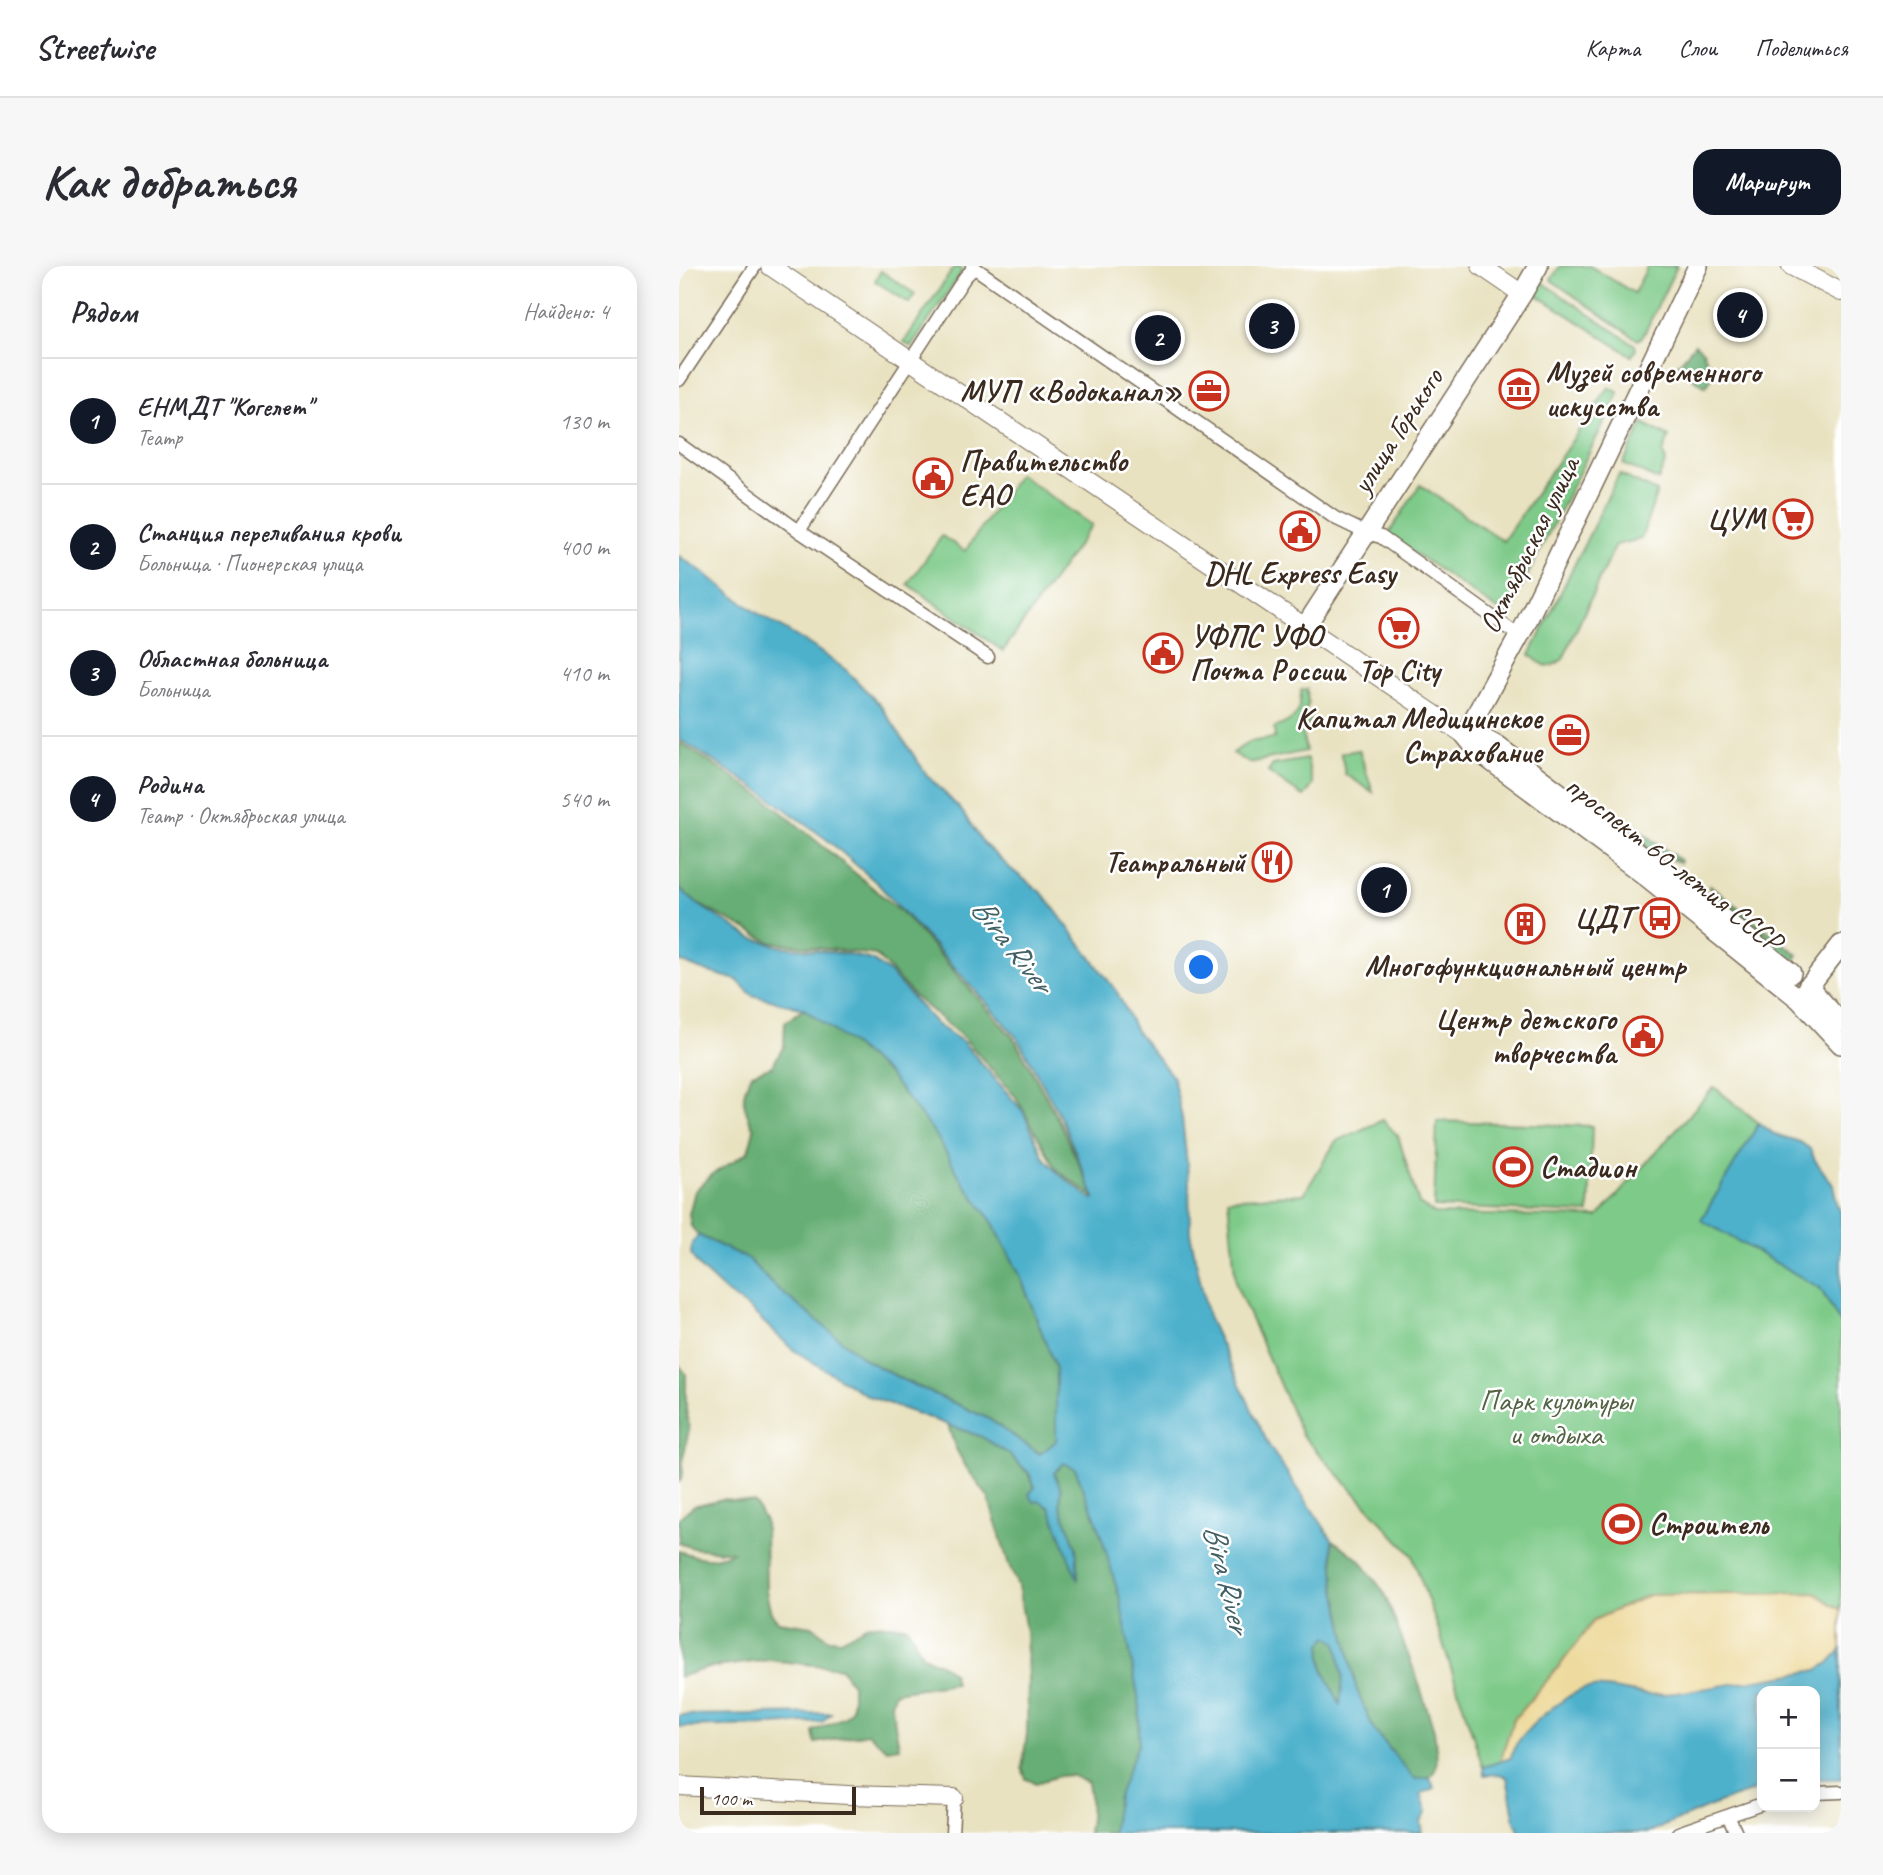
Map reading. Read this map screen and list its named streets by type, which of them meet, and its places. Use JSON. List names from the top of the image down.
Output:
{
  "streets": {
    "main road": ["улица Горького", "Октябрьская улица", "проспект 60-летия СССР"]
  },
  "crossings": [
    ["улица Горького", "проспект 60-летия СССР"],
    ["Октябрьская улица", "проспект 60-летия СССР"]
  ],
  "water": ["Bira River"],
  "parks": ["Парк культуры и отдыха"],
  "places": {
    "museum": ["Музей современного искусства"],
    "office": ["МУП «Водоканал»", "Капитал Медицинское Страхование"],
    "public building": [
      "Правительство ЕАО",
      "DHL Express Easy",
      "УФПС УФО Почта России",
      "Центр детского творчества"
    ],
    "supermarket": ["ЦУМ", "Top City"],
    "restaurant": ["Театральный"],
    "bus stop": ["ЦДТ"],
    "building": ["Многофункциональный центр"],
    "sports": ["Стадион", "Строитель"]
  },
  "scale_bar": "100 m",
  "page": {
    "header": "Streetwise",
    "nav": ["Карта", "Слои", "Поделиться"],
    "buttons": "Маршрут",
    "title": "Как добраться",
    "heading": ["Рядом", "Найдено: 4"],
    "pins": [
      "4",
      "3",
      "2",
      "1"
    ],
    "list": [
      {
        "mark": "1",
        "name": "ЕНМДТ \"Когелет\"",
        "note": "Театр",
        "value": "130 m"
      },
      {
        "mark": "2",
        "name": "Станция переливания крови",
        "note": "Больница · Пионерская улица",
        "value": "400 m"
      },
      {
        "mark": "3",
        "name": "Областная больница",
        "note": "Больница",
        "value": "410 m"
      },
      {
        "mark": "4",
        "name": "Родина",
        "note": "Театр · Октябрьская улица",
        "value": "540 m"
      }
    ],
    "map_buttons": ["+", "−"],
    "scale": "100 m"
  }
}
